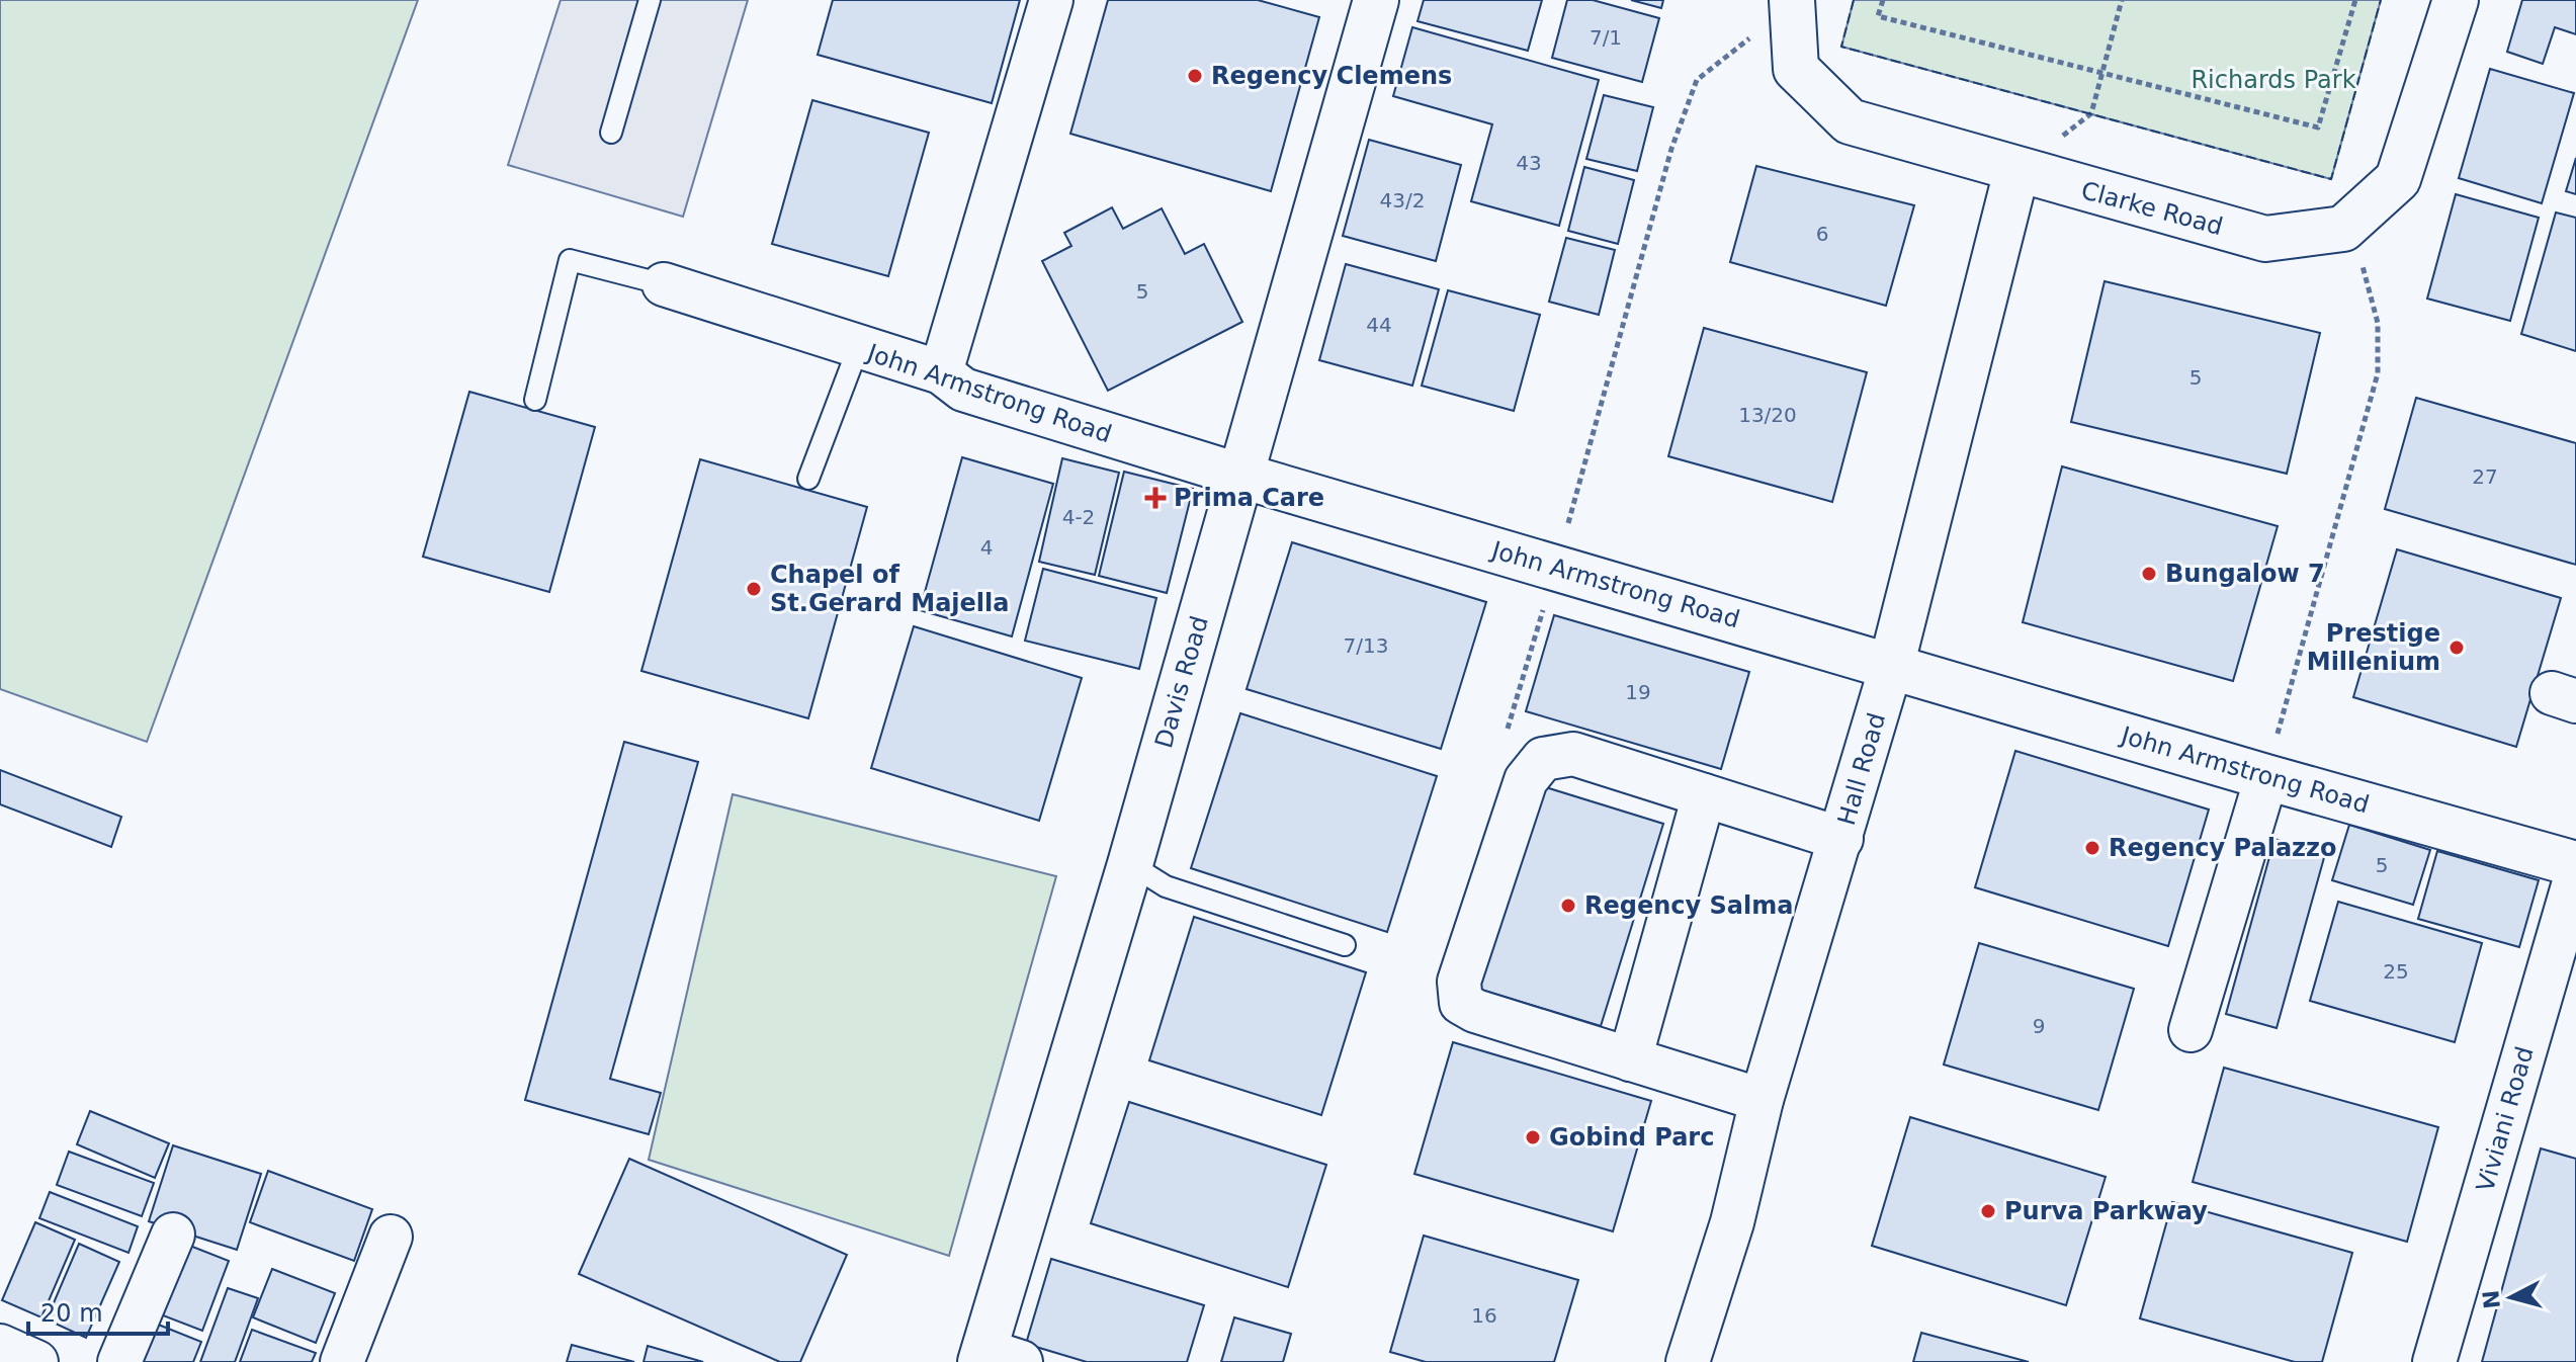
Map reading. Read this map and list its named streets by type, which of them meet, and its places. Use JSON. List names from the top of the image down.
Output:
{
  "streets": {
    "street": [
      "Clarke Road",
      "John Armstrong Road",
      "Davis Road",
      "Hall Road",
      "Viviani Road"
    ]
  },
  "crossings": [
    ["Clarke Road", "Hall Road"],
    ["John Armstrong Road", "Davis Road"],
    ["John Armstrong Road", "Hall Road"]
  ],
  "parks": ["Richards Park"],
  "places": {
    "other": [
      "Regency Clemens",
      "Bungalow 7",
      "Chapel of St.Gerard Majella",
      "Prestige Millenium",
      "Regency Palazzo",
      "Regency Salma",
      "Gobind Parc",
      "Purva Parkway"
    ],
    "health": ["Prima Care"]
  },
  "house_numbers": [
    "7/1",
    "43",
    "43/2",
    "6",
    "5",
    "44",
    "5",
    "13/20",
    "27",
    "4-2",
    "4",
    "7/13",
    "19",
    "5",
    "25",
    "9",
    "16"
  ],
  "scale_bar": "20 m",
  "north": "left"
}
